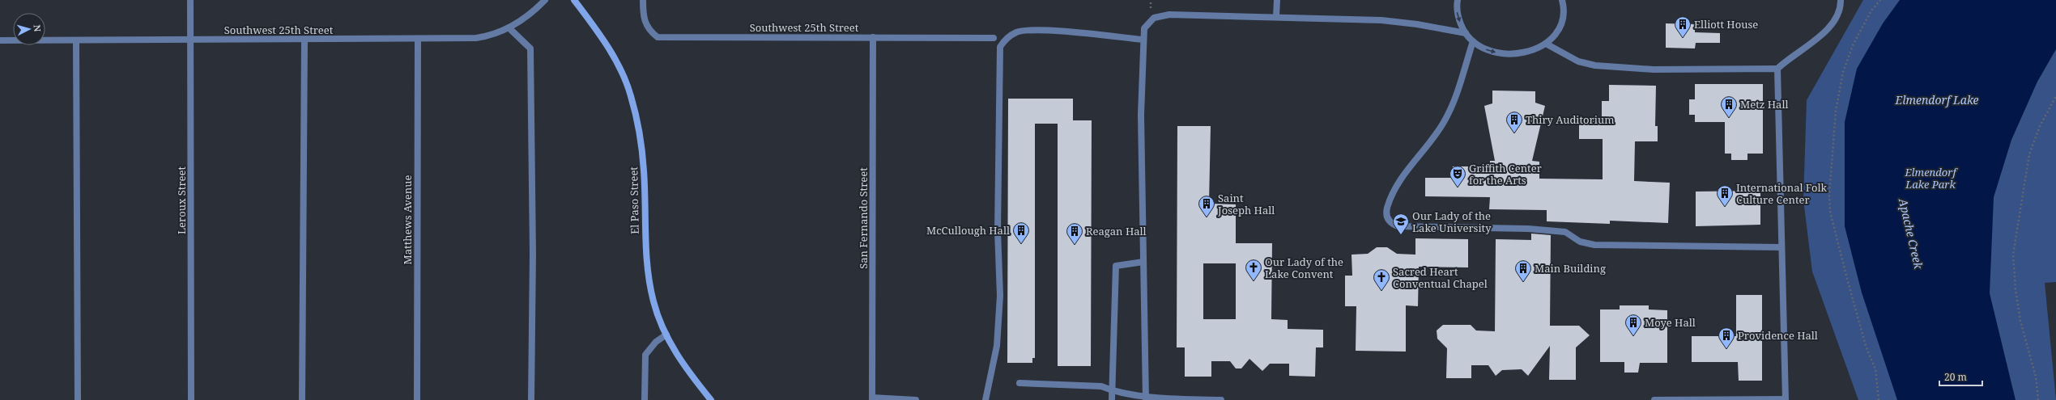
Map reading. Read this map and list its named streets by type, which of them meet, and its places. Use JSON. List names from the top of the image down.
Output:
{
  "streets": {
    "main road": ["El Paso Street"],
    "street": [
      "Southwest 25th Street",
      "Leroux Street",
      "San Fernando Street",
      "Matthews Avenue"
    ]
  },
  "crossings": [
    ["Southwest 25th Street", "Leroux Street"],
    ["Southwest 25th Street", "San Fernando Street"],
    ["Southwest 25th Street", "Matthews Avenue"]
  ],
  "water": ["Elmendorf Lake", "Apache Creek"],
  "parks": ["Elmendorf Lake Park"],
  "places": {
    "building": [
      "Elliott House",
      "Metz Hall",
      "Thiry Auditorium",
      "International Folk Culture Center",
      "Saint Joseph Hall",
      "McCullough Hall",
      "Reagan Hall",
      "Main Building",
      "Moye Hall",
      "Providence Hall"
    ],
    "theatre": ["Griffith Center for the Arts"],
    "school or university": ["Our Lady of the Lake University"],
    "church": ["Our Lady of the Lake Convent", "Sacred Heart Conventual Chapel"]
  },
  "scale_bar": "20 m",
  "north": "right"
}
